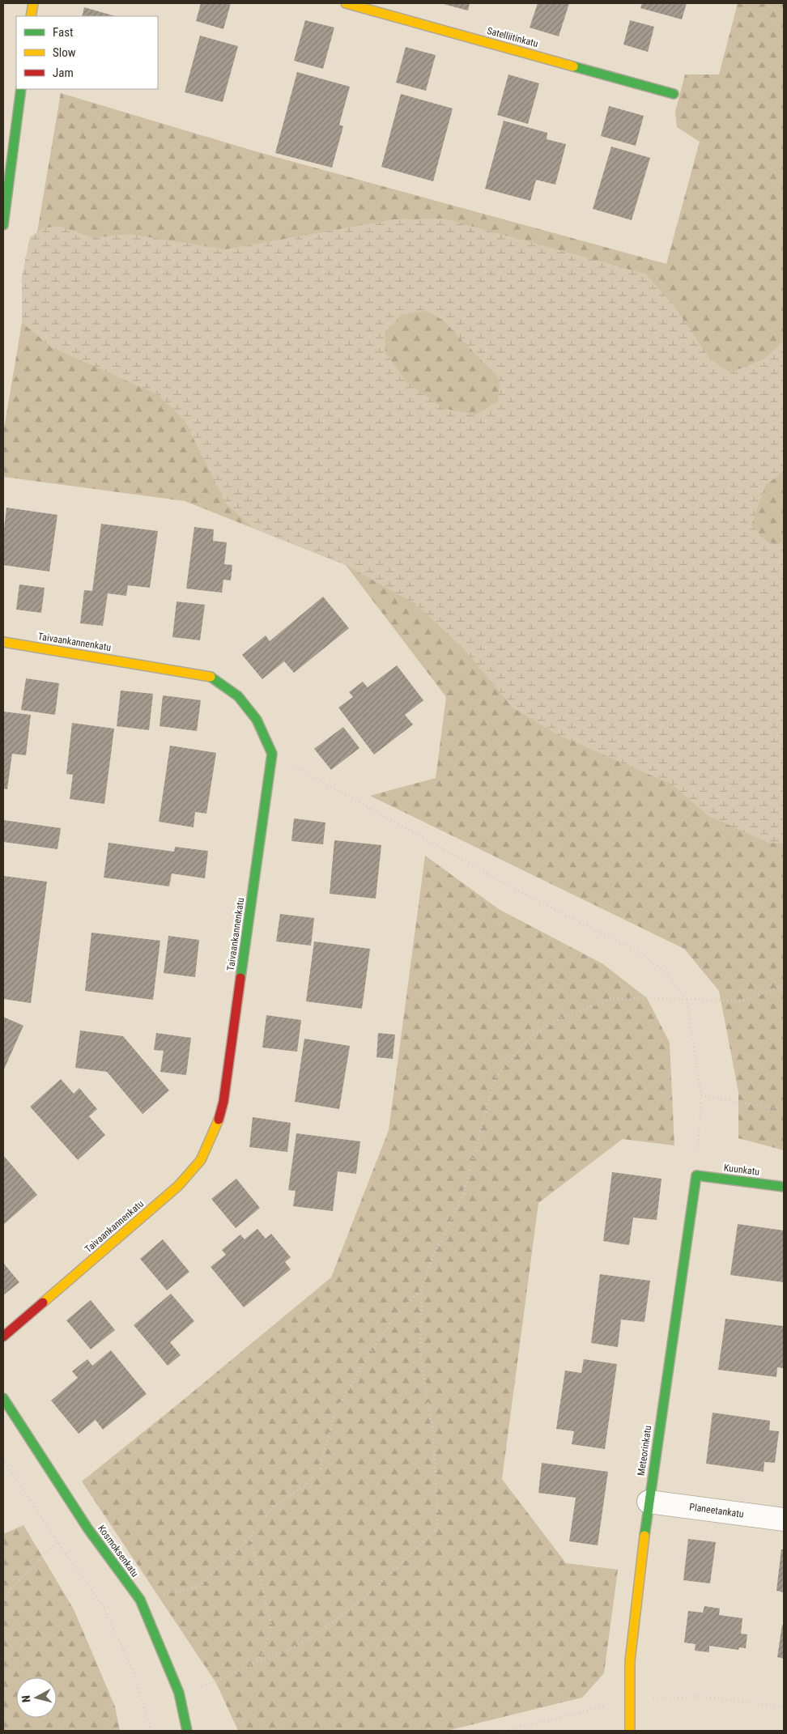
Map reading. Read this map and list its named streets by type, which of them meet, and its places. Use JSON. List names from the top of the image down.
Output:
{
  "streets": {
    "street": [
      "Satelliitinkatu",
      "Taivaankannenkatu",
      "Kuunkatu",
      "Meteorinkatu",
      "Planeetankatu",
      "Kosmoksenkatu"
    ]
  },
  "crossings": [
    ["Kuunkatu", "Meteorinkatu"],
    ["Meteorinkatu", "Planeetankatu"]
  ],
  "legend": ["Fast", "Slow", "Jam"],
  "north": "left"
}
